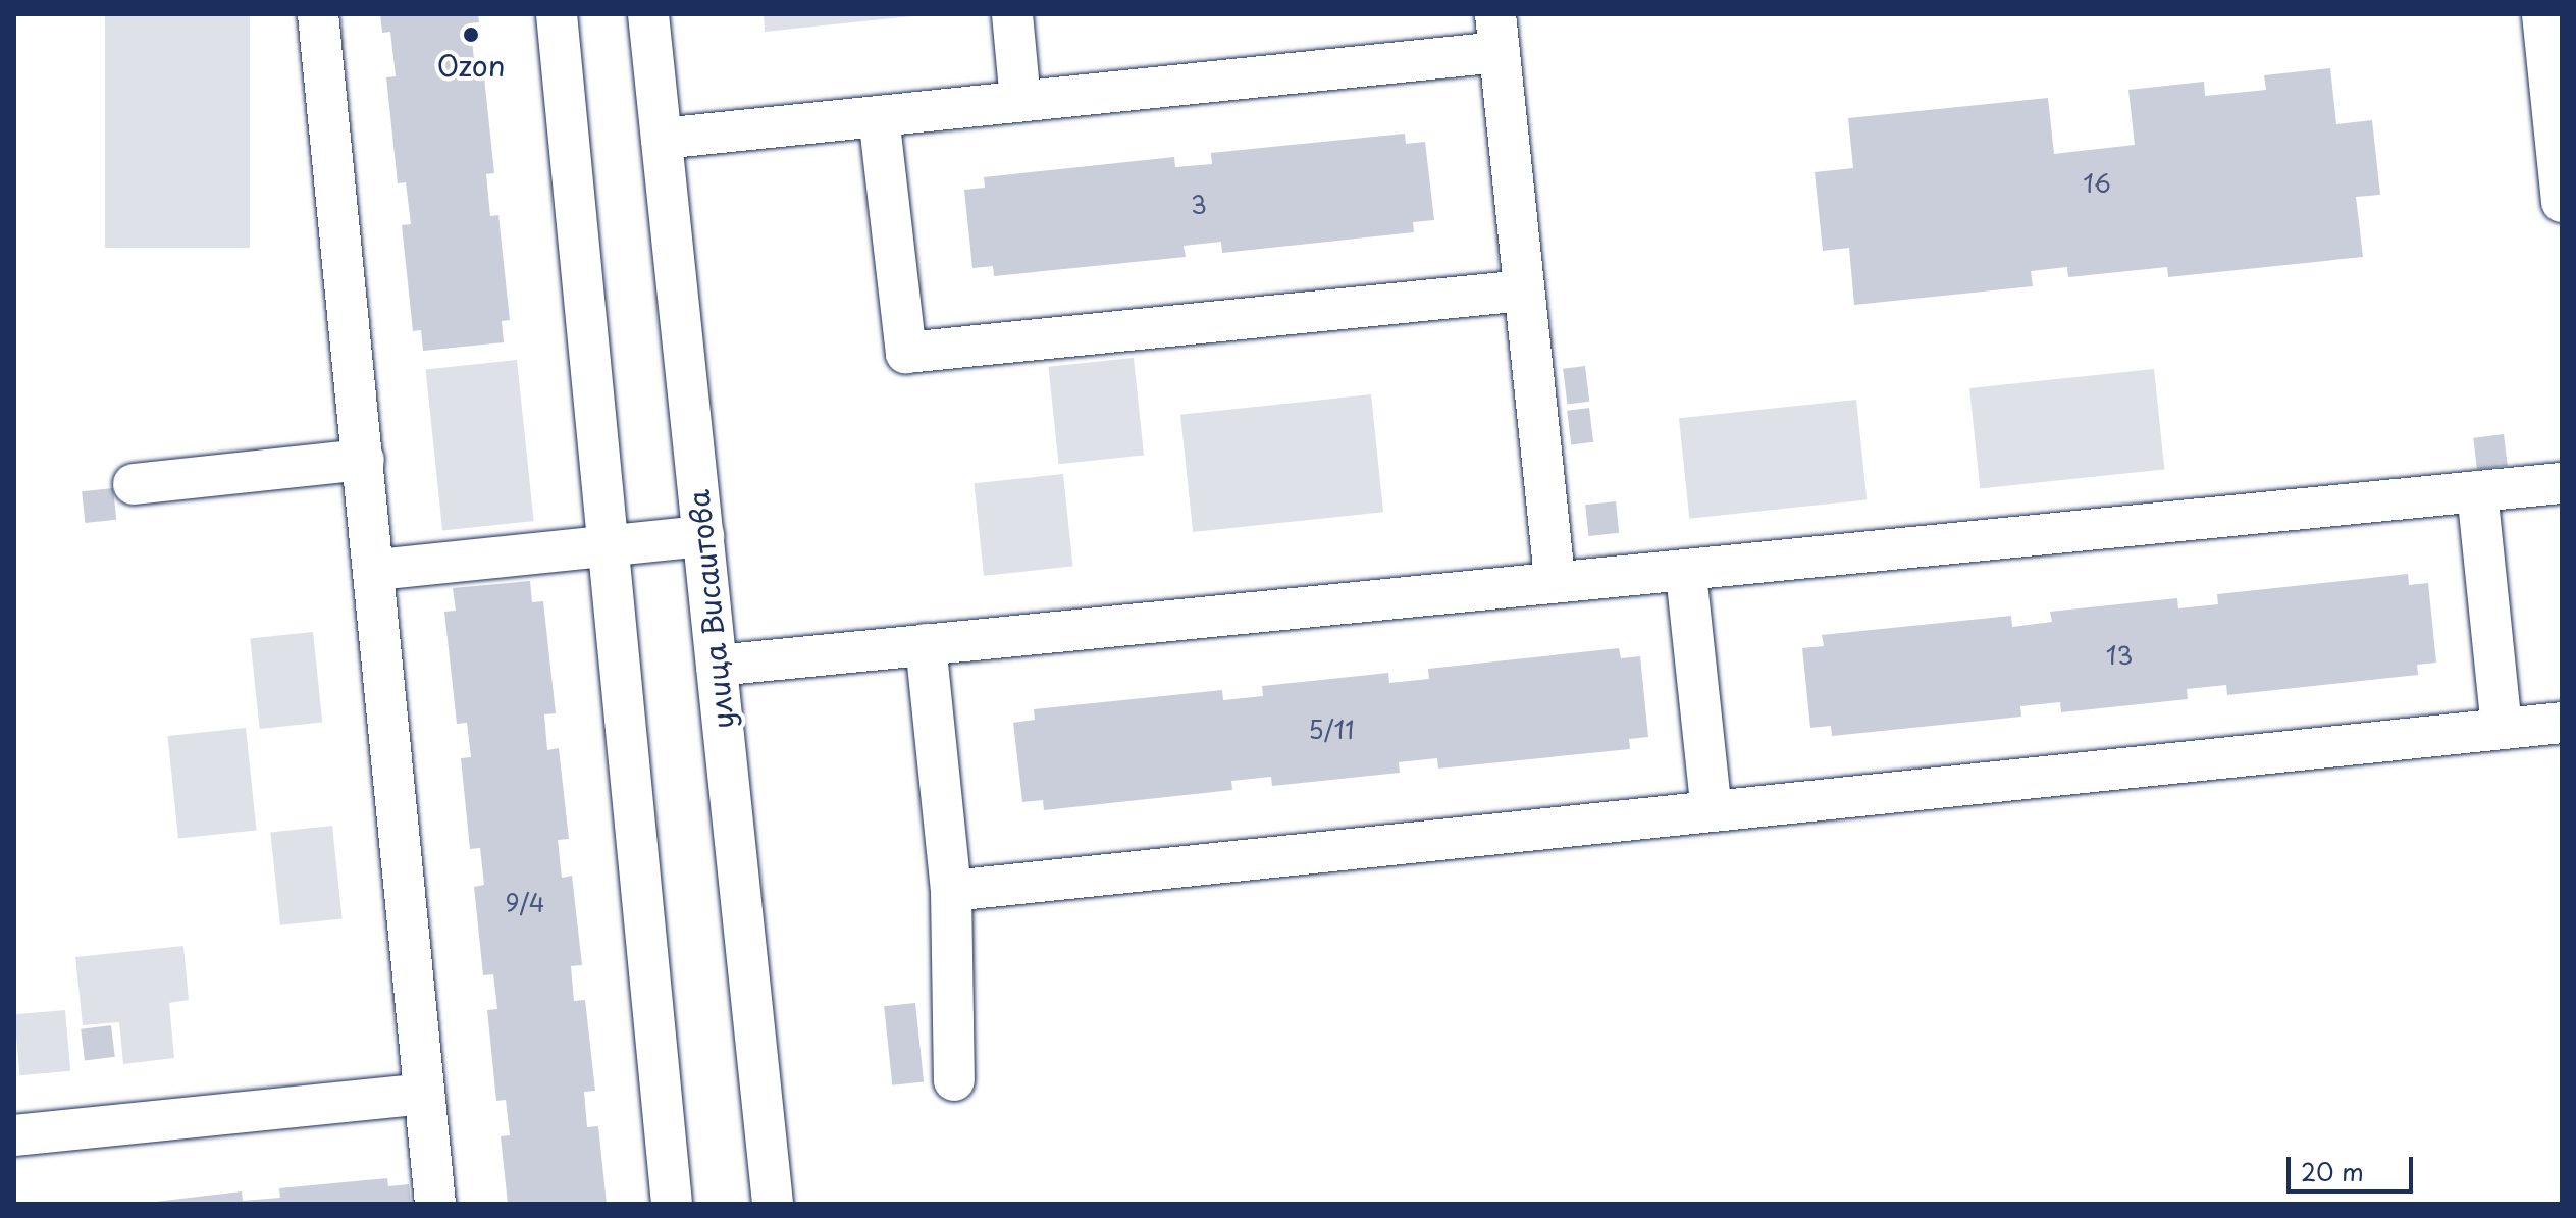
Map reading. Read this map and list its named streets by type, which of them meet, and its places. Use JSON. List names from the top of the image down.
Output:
{
  "streets": {
    "street": ["улица Висаитова"]
  },
  "places": ["Ozon"],
  "house_numbers": [
    "16",
    "3",
    "13",
    "5/11",
    "9/4"
  ],
  "scale_bar": "20 m"
}
